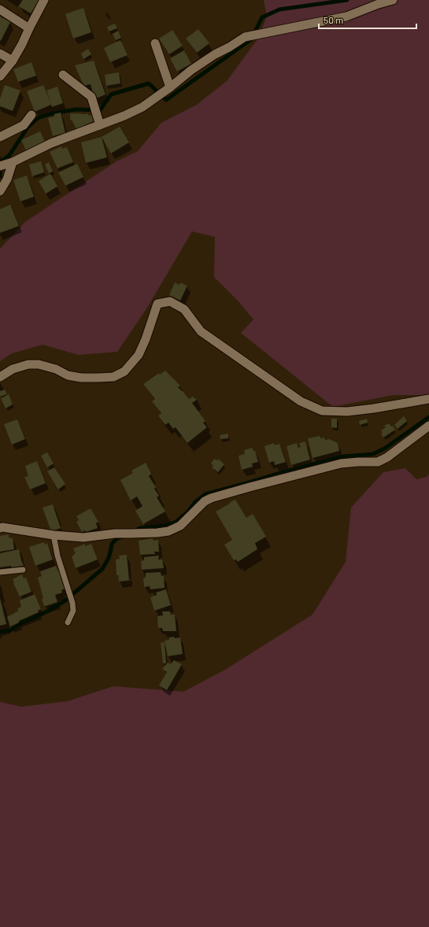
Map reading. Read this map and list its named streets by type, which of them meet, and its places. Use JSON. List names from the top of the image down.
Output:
{
  "scale_bar": "50 m"
}
